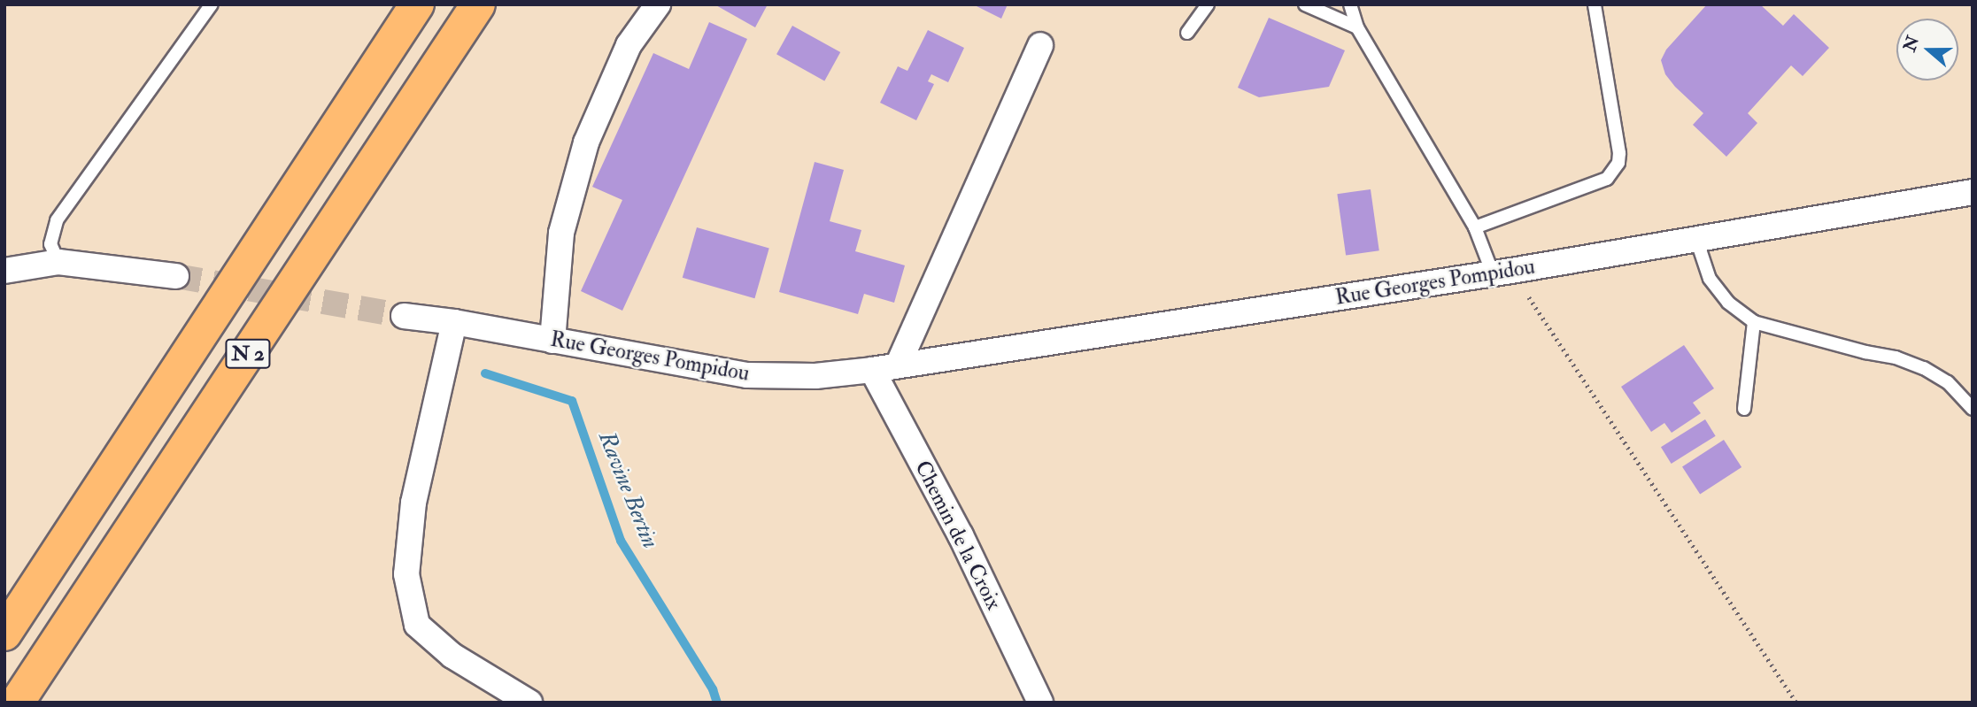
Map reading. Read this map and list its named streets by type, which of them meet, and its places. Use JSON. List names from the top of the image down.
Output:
{
  "streets": {
    "highway": ["N 2"],
    "street": ["Rue Georges Pompidou", "Chemin de la Croix"]
  },
  "crossings": [
    ["Rue Georges Pompidou", "Chemin de la Croix"]
  ],
  "water": ["Ravine Bertin"],
  "north": "left"
}
